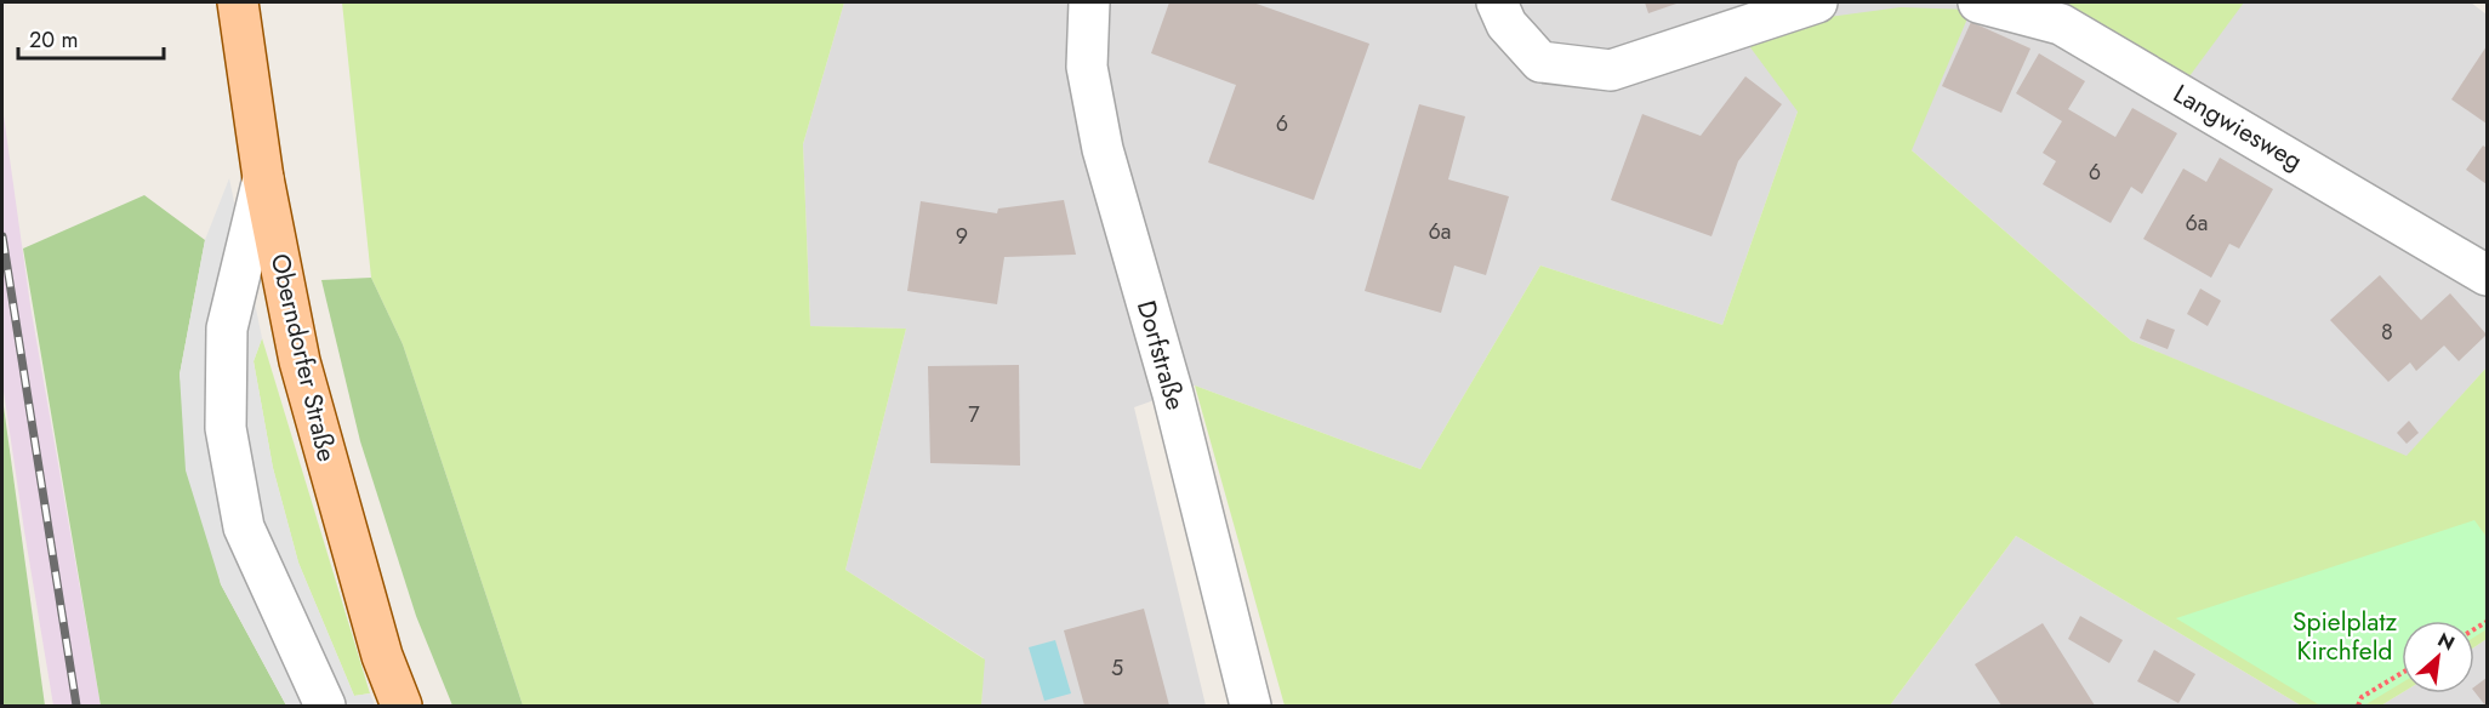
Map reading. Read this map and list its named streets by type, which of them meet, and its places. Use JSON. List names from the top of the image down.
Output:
{
  "streets": {
    "main road": ["Oberndorfer Straße"],
    "street": ["Langwiesweg", "Dorfstraße"]
  },
  "parks": ["Spielplatz Kirchfeld"],
  "house_numbers": [
    "6",
    "6",
    "6a",
    "6a",
    "9",
    "8",
    "7",
    "5"
  ],
  "scale_bar": "20 m",
  "north": "top right"
}
